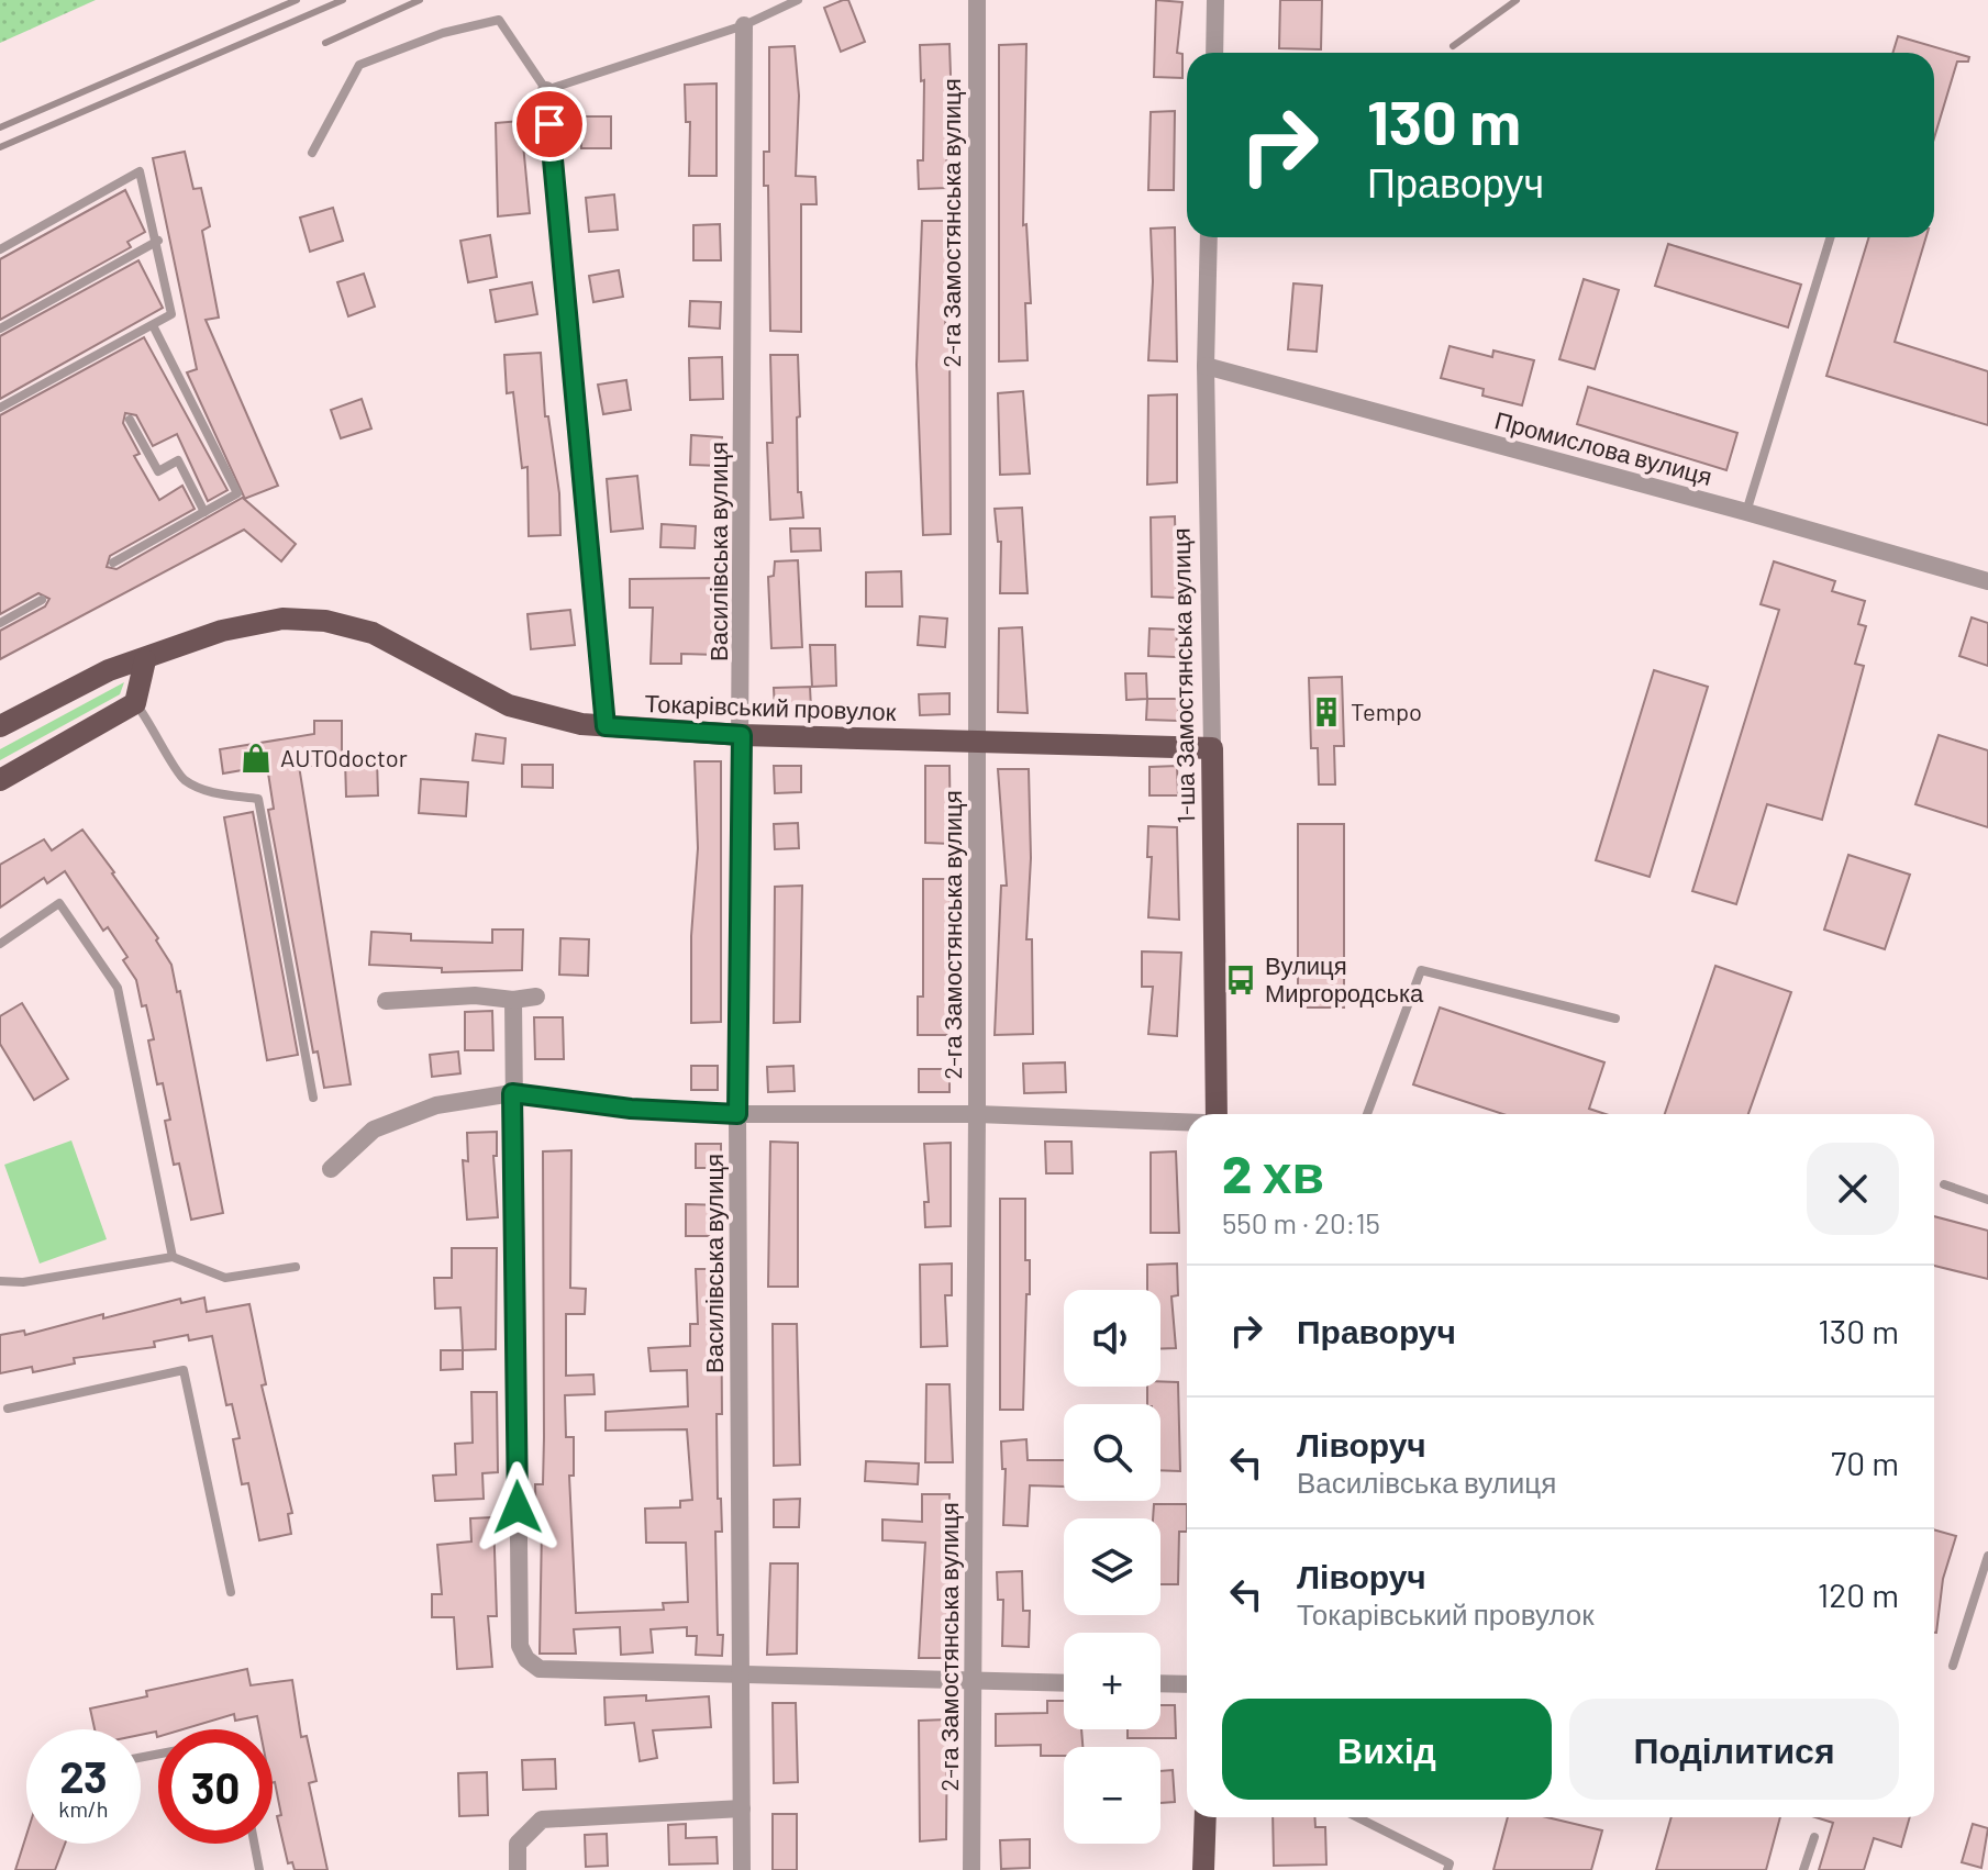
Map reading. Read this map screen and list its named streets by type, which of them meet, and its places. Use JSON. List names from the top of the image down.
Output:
{
  "streets": {
    "main road": ["1-ша Замостянська вулиця", "Токарівський провулок"],
    "street": ["2-га Замостянська вулиця", "Промислова вулиця", "Василівська вулиця"]
  },
  "crossings": [
    ["2-га Замостянська вулиця", "Токарівський провулок"],
    ["Промислова вулиця", "1-ша Замостянська вулиця"],
    ["Василівська вулиця", "Токарівський провулок"],
    ["1-ша Замостянська вулиця", "Токарівський провулок"]
  ],
  "places": {
    "building": ["Tempo"],
    "shop": ["AUTOdoctor"],
    "bus stop": ["Вулиця Миргородська"]
  },
  "page": {
    "turn": ["130 m", "Праворуч"],
    "heading": ["2 хв", "550 m · 20:15"],
    "list": [
      {
        "name": "Праворуч",
        "value": "130 m"
      },
      {
        "name": "Ліворуч",
        "note": "Василівська вулиця",
        "value": "70 m"
      },
      {
        "name": "Ліворуч",
        "note": "Токарівський провулок",
        "value": "120 m"
      }
    ],
    "map_buttons": ["+", "−"],
    "buttons": ["Вихід", "Поділитися"],
    "speed": "23 km/h",
    "limit": "30"
  }
}
